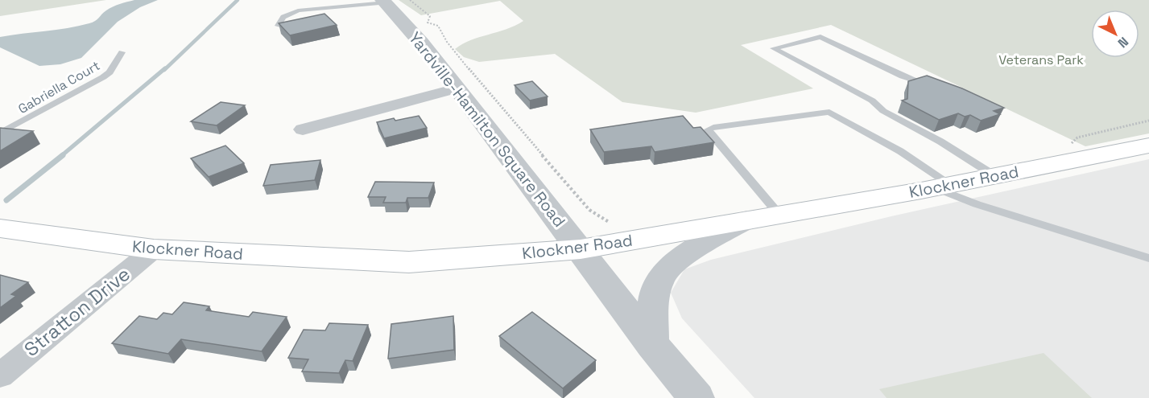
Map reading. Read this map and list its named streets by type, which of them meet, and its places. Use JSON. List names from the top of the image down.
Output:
{
  "streets": {
    "main road": ["Klockner Road"],
    "street": ["Yardville-Hamilton Square Road", "Stratton Drive"],
    "lane": ["Gabriella Court"]
  },
  "crossings": [
    ["Yardville-Hamilton Square Road", "Klockner Road"],
    ["Klockner Road", "Stratton Drive"]
  ],
  "parks": ["Veterans Park"],
  "north": "bottom right"
}
